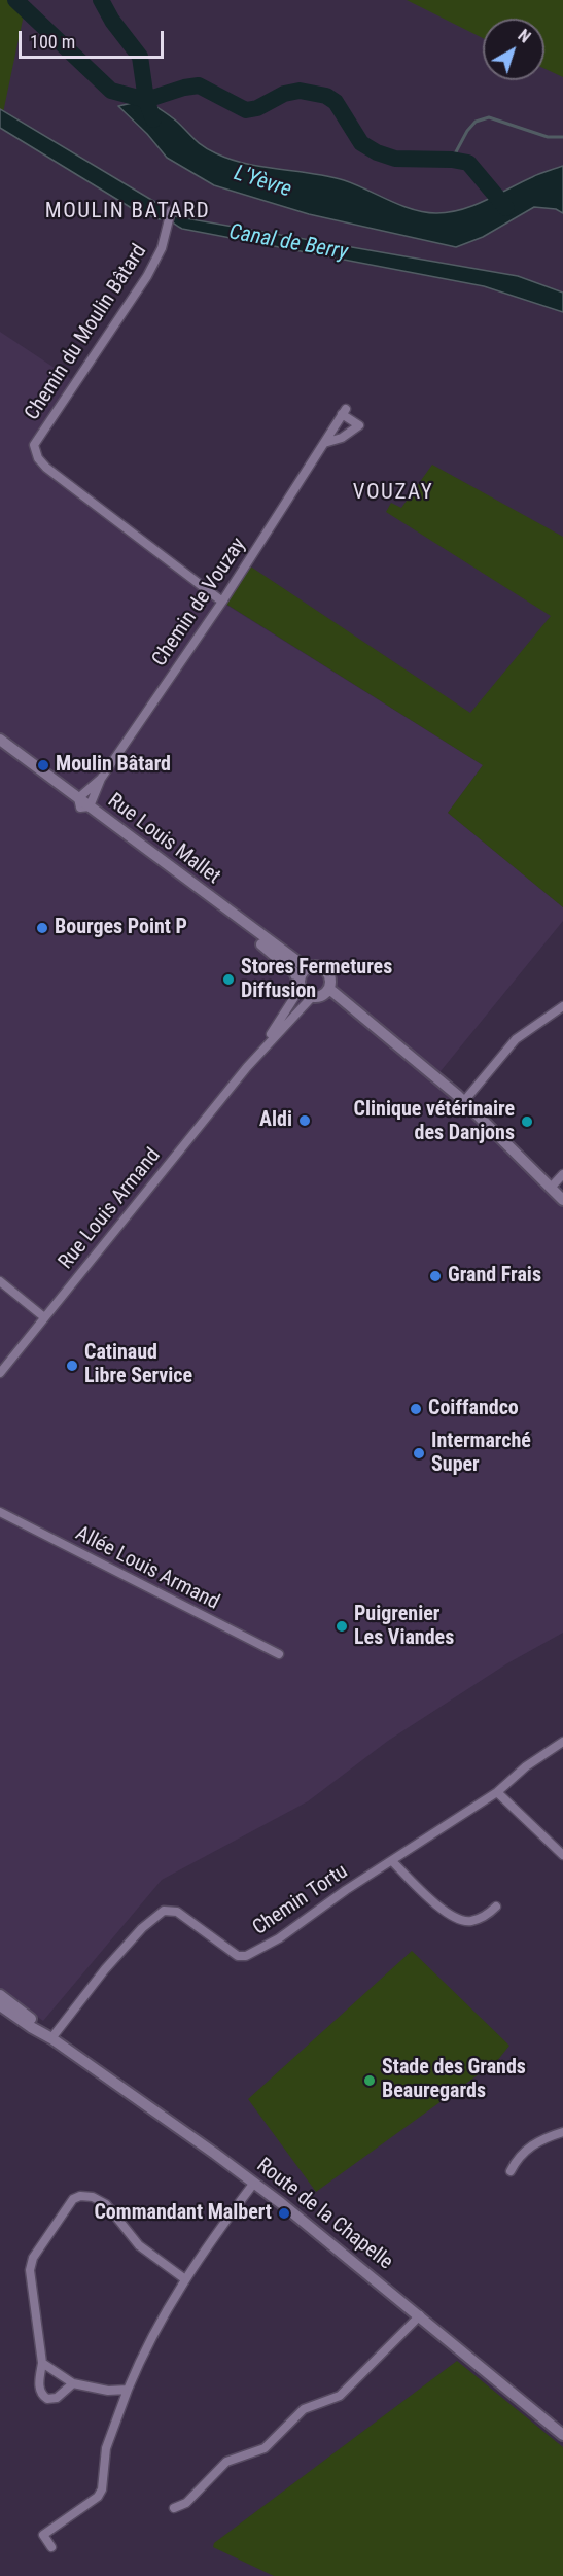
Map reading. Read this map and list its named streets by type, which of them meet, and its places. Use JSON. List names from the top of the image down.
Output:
{
  "streets": {
    "main road": ["Rue Louis Mallet", "Route de la Chapelle"],
    "street": [
      "Chemin du Moulin Bâtard",
      "Chemin de Vouzay",
      "Rue Louis Armand",
      "Allée Louis Armand",
      "Chemin Tortu"
    ]
  },
  "crossings": [
    ["Chemin du Moulin Bâtard", "Chemin de Vouzay"],
    ["Chemin de Vouzay", "Rue Louis Mallet"],
    ["Rue Louis Mallet", "Rue Louis Armand"],
    ["Chemin Tortu", "Route de la Chapelle"]
  ],
  "districts": ["MOULIN BATARD", "VOUZAY"],
  "water": ["L'Yèvre", "Canal de Berry"],
  "places": [
    "Moulin Bâtard",
    "Bourges Point P",
    "Stores Fermetures Diffusion",
    "Aldi",
    "Clinique vétérinaire des Danjons",
    "Grand Frais",
    "Catinaud Libre Service",
    "Coiffandco",
    "Intermarché Super",
    "Puigrenier Les Viandes",
    "Stade des Grands Beauregards",
    "Commandant Malbert"
  ],
  "scale_bar": "100 m",
  "north": "top right"
}
